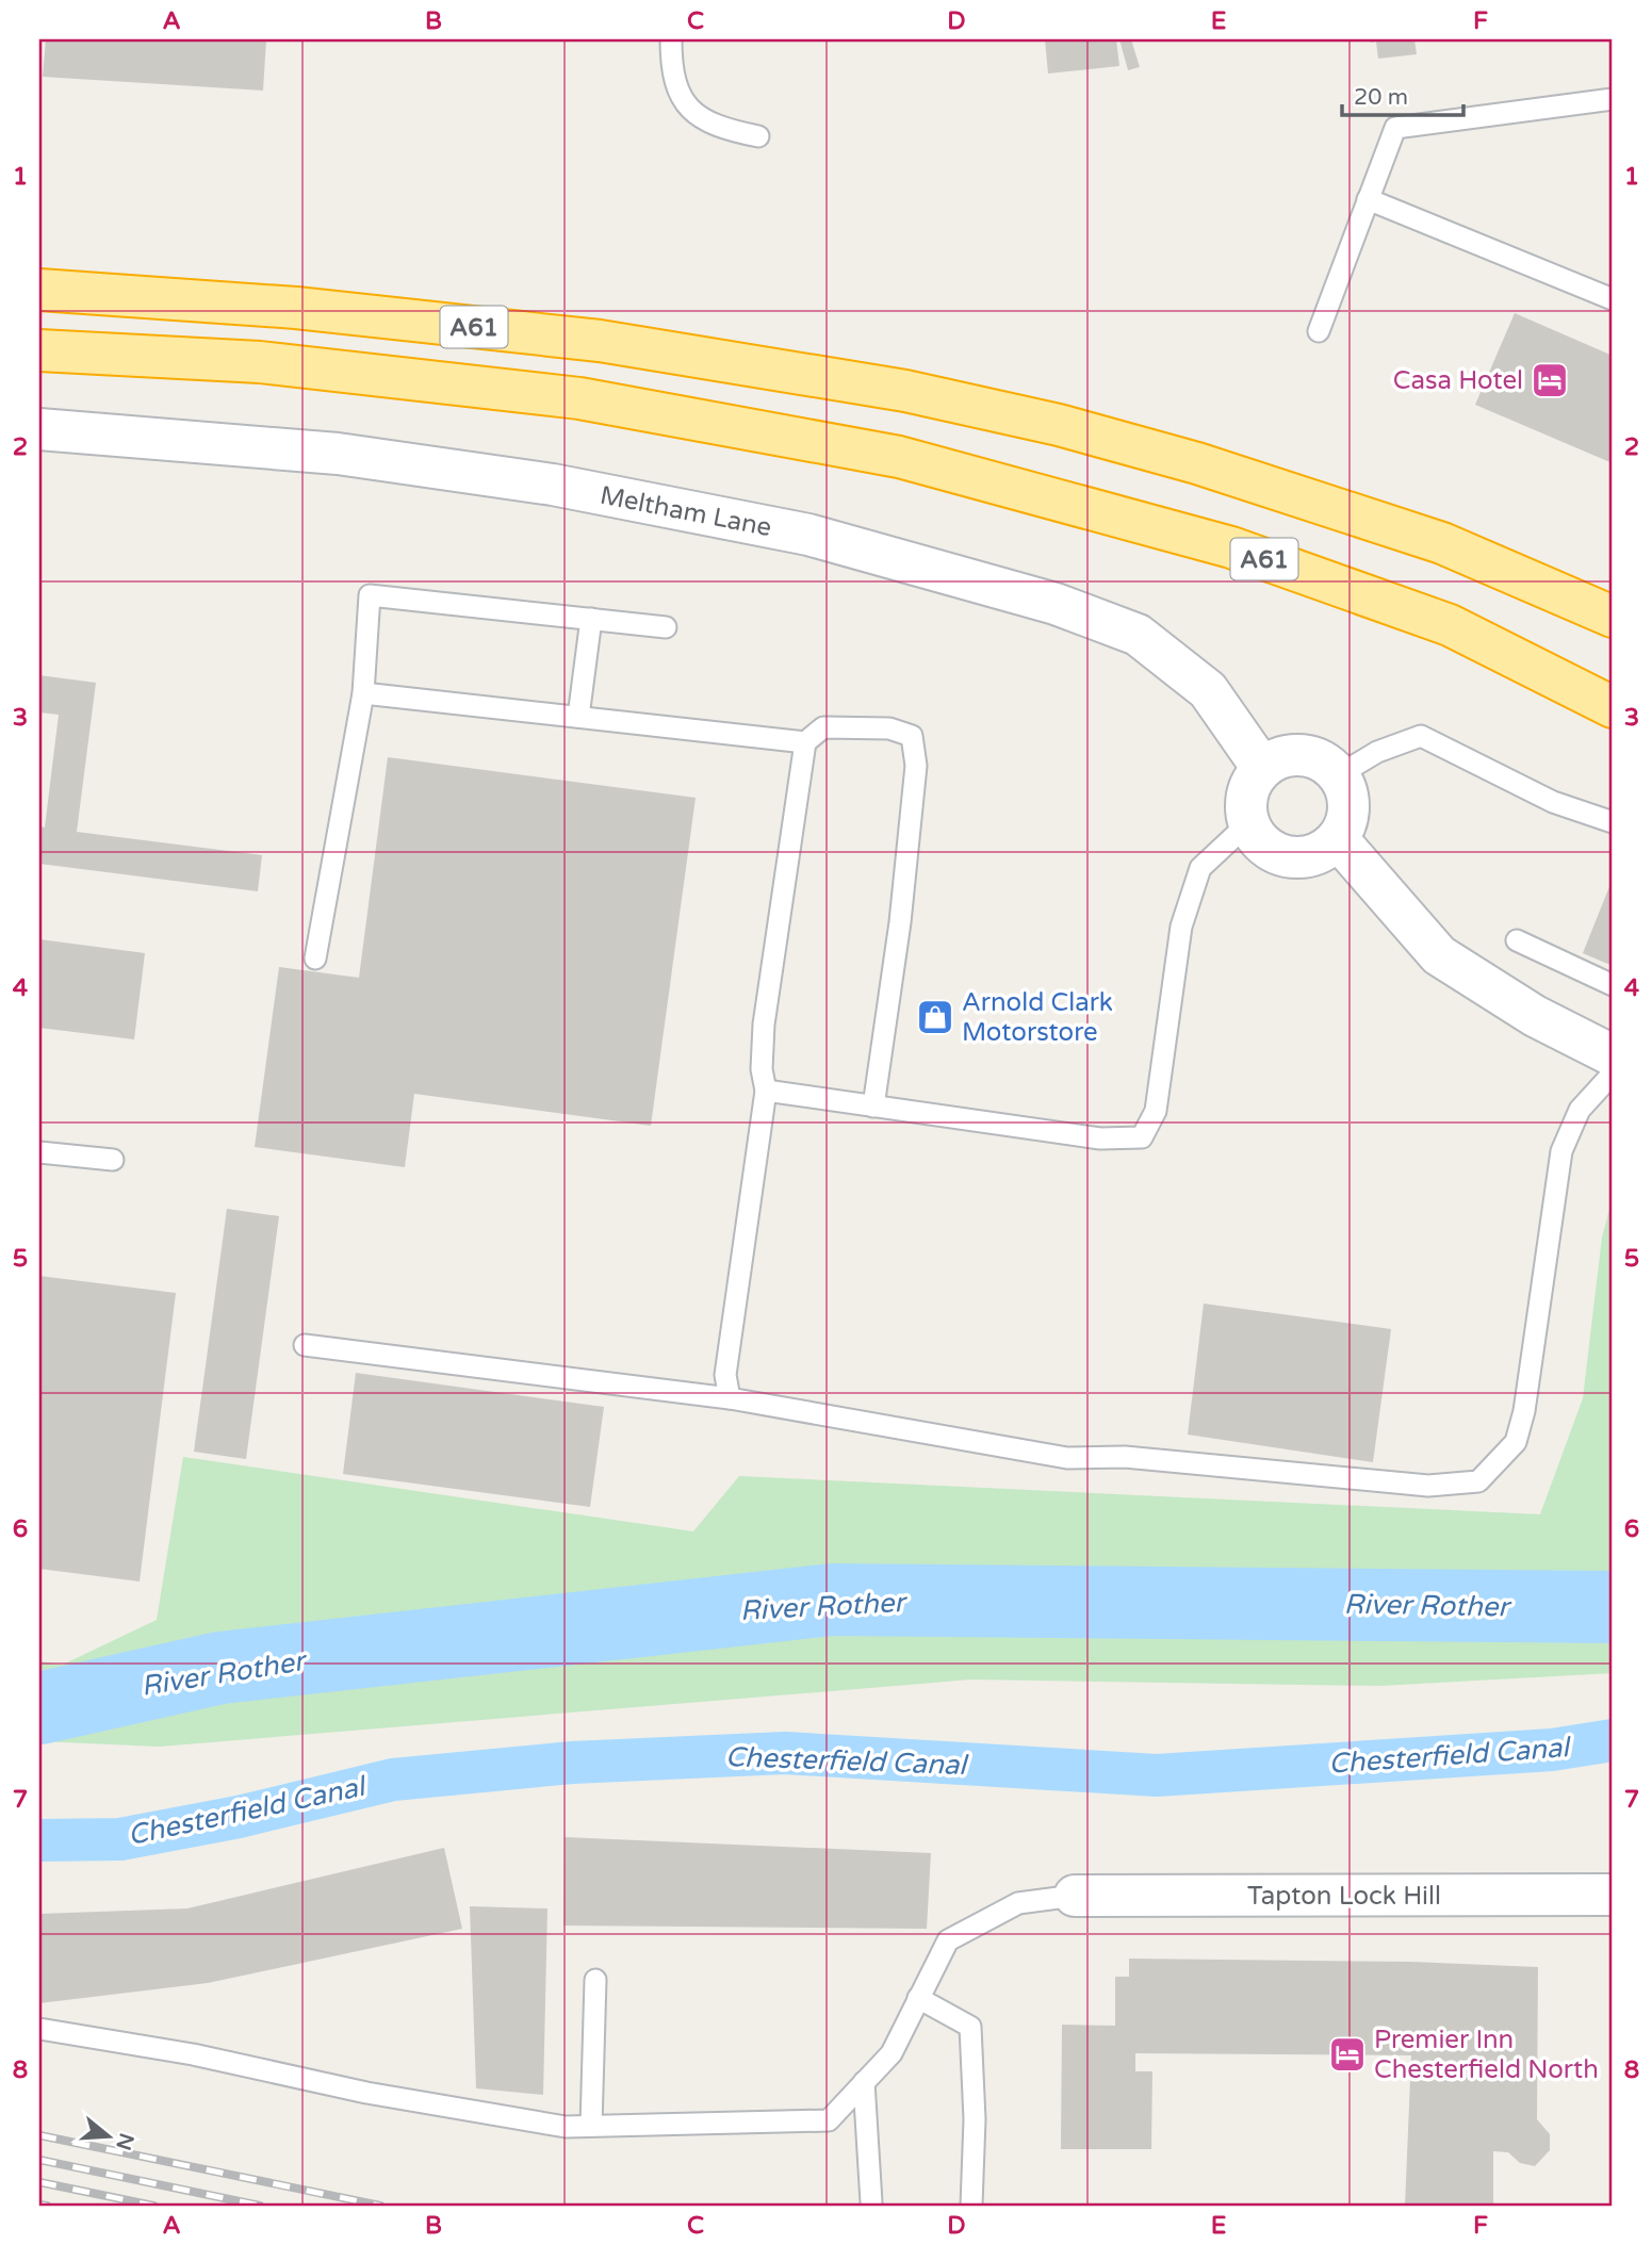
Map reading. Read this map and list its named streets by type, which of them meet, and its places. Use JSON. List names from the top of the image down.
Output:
{
  "streets": {
    "highway": ["A61"],
    "street": ["Meltham Lane", "Tapton Lock Hill"]
  },
  "water": ["River Rother", "Chesterfield Canal"],
  "places": {
    "hotel": ["Casa Hotel", "Premier Inn Chesterfield North"],
    "shop": ["Arnold Clark Motorstore"]
  },
  "scale_bar": "20 m",
  "north": "right",
  "grid": {
    "columns": [
      "A",
      "B",
      "C",
      "D",
      "E",
      "F"
    ],
    "rows": [
      "1",
      "2",
      "3",
      "4",
      "5",
      "6",
      "7",
      "8"
    ]
  }
}
